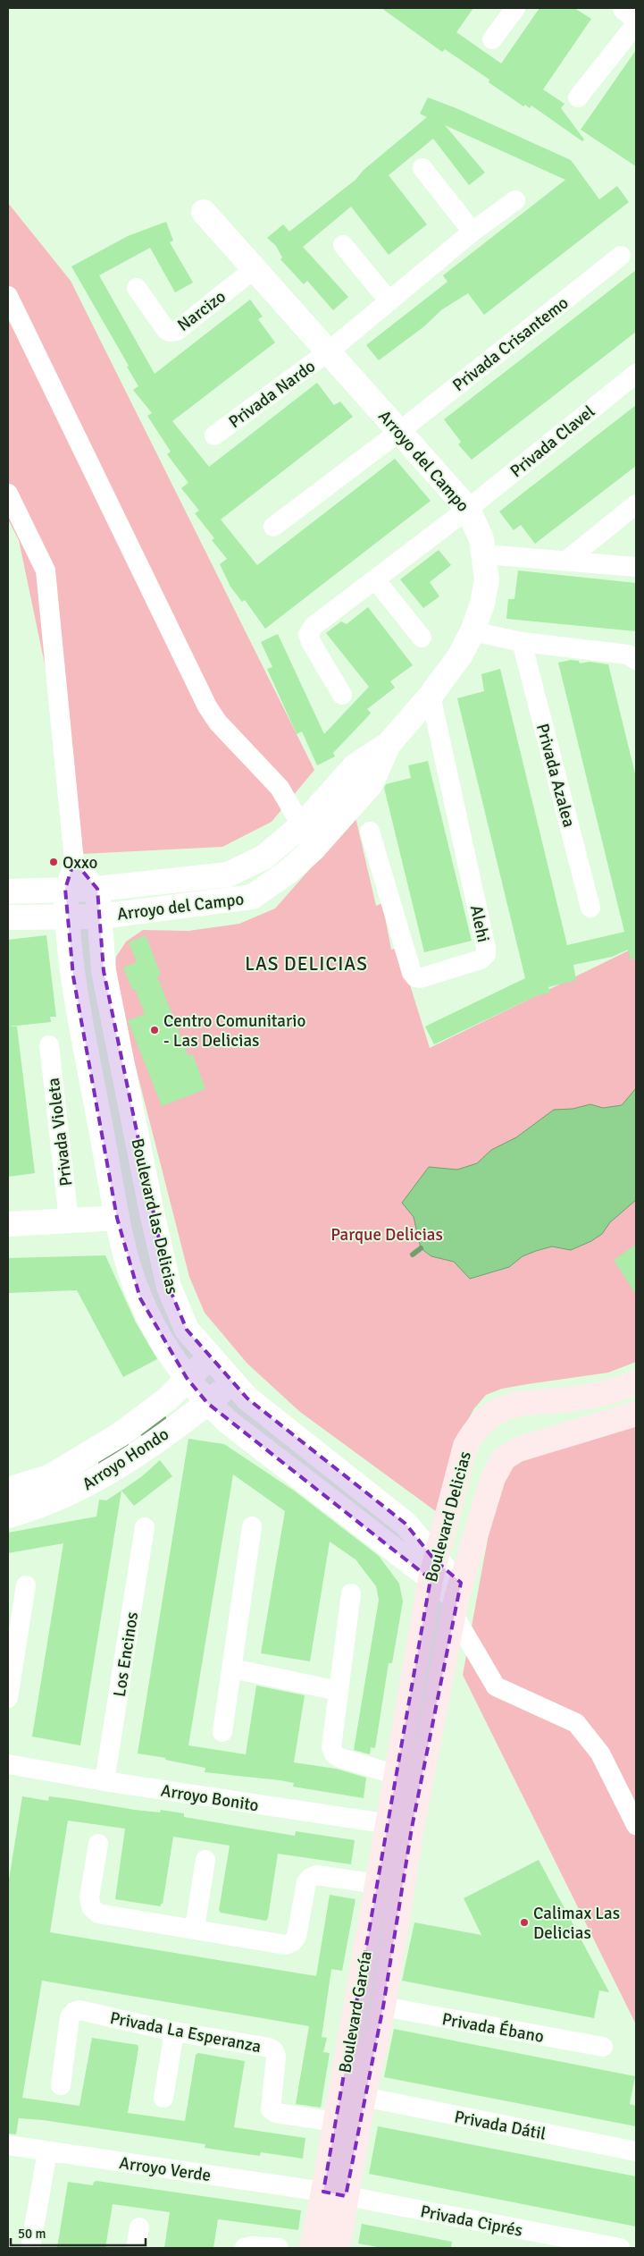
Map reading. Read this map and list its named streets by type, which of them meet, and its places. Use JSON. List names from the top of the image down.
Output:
{
  "streets": {
    "main road": ["Boulevard Delicias", "Boulevard García"],
    "street": [
      "Narcizo",
      "Privada Crisantemo",
      "Privada Nardo",
      "Privada Clavel",
      "Arroyo del Campo",
      "Privada Azalea",
      "Alehi",
      "Privada Violeta",
      "Boulevard las Delicias",
      "Arroyo Hondo",
      "Los Encinos",
      "Arroyo Bonito",
      "Privada Ébano",
      "Privada La Esperanza",
      "Privada Dátil",
      "Arroyo Verde",
      "Privada Ciprés"
    ]
  },
  "crossings": [
    ["Narcizo", "Arroyo del Campo"],
    ["Privada Crisantemo", "Arroyo del Campo"],
    ["Privada Nardo", "Arroyo del Campo"],
    ["Privada Clavel", "Arroyo del Campo"],
    ["Arroyo del Campo", "Alehi"],
    ["Arroyo del Campo", "Boulevard las Delicias"],
    ["Boulevard las Delicias", "Arroyo Hondo"],
    ["Boulevard las Delicias", "Boulevard Delicias"],
    ["Boulevard Delicias", "Boulevard García"],
    ["Los Encinos", "Arroyo Bonito"],
    ["Arroyo Bonito", "Boulevard García"],
    ["Boulevard García", "Privada Ébano"],
    ["Boulevard García", "Privada La Esperanza"],
    ["Boulevard García", "Privada Dátil"],
    ["Boulevard García", "Arroyo Verde"],
    ["Boulevard García", "Privada Ciprés"],
    ["Arroyo Verde", "Privada Ciprés"]
  ],
  "districts": ["LAS DELICIAS"],
  "parks": ["Parque Delicias"],
  "places": ["Oxxo", "Centro Comunitario - Las Delicias", "Calimax Las Delicias"],
  "scale_bar": "50 m"
}
